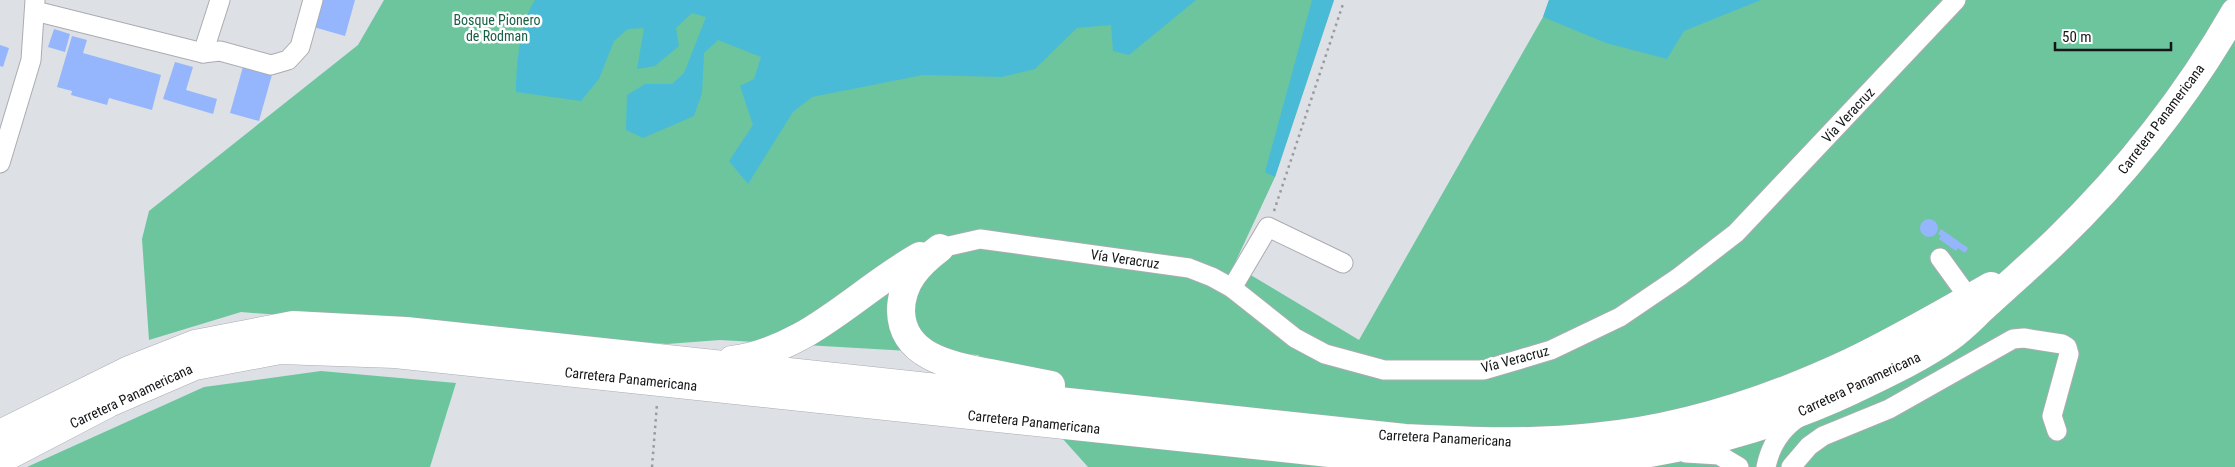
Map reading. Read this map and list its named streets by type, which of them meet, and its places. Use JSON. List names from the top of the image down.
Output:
{
  "streets": {
    "highway": ["Carretera Panamericana"],
    "street": ["Vía Veracruz"]
  },
  "parks": ["Bosque Pionero de Rodman"],
  "scale_bar": "50 m"
}
